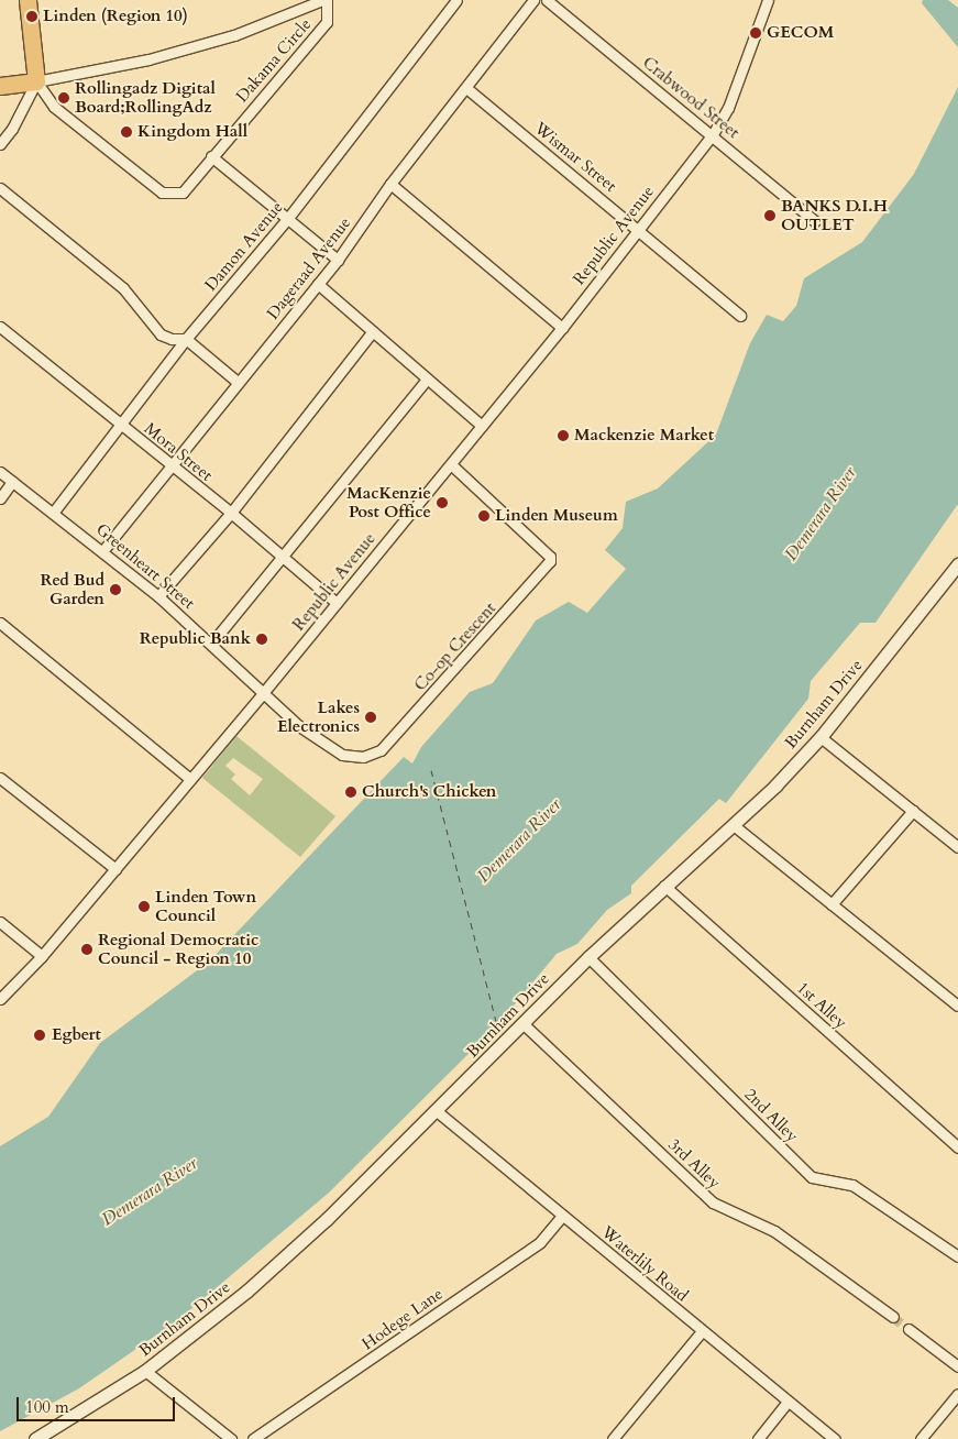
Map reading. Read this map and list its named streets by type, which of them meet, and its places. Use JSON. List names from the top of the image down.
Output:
{
  "streets": {
    "street": [
      "Dakama Circle",
      "Crabwood Street",
      "Wismar Street",
      "Republic Avenue",
      "Damon Avenue",
      "Dageraad Avenue",
      "Mora Street",
      "Greenheart Street",
      "Co-op Crescent",
      "Burnham Drive",
      "1st Alley",
      "2nd Alley",
      "3rd Alley",
      "Waterlily Road",
      "Hodege Lane"
    ]
  },
  "crossings": [
    ["Crabwood Street", "Republic Avenue"],
    ["Wismar Street", "Republic Avenue"],
    ["Wismar Street", "Dageraad Avenue"],
    ["Republic Avenue", "Mora Street"],
    ["Republic Avenue", "Greenheart Street"],
    ["Republic Avenue", "Co-op Crescent"],
    ["Damon Avenue", "Mora Street"],
    ["Damon Avenue", "Greenheart Street"],
    ["Dageraad Avenue", "Mora Street"],
    ["Dageraad Avenue", "Greenheart Street"],
    ["Greenheart Street", "Co-op Crescent"],
    ["Burnham Drive", "1st Alley"],
    ["Burnham Drive", "2nd Alley"],
    ["Burnham Drive", "3rd Alley"],
    ["Burnham Drive", "Waterlily Road"],
    ["Waterlily Road", "Hodege Lane"]
  ],
  "water": ["Demerara River"],
  "places": [
    "Linden (Region 10)",
    "GECOM",
    "Rollingadz Digital Board;RollingAdz",
    "Kingdom Hall",
    "BANKS D.I.H OUTLET",
    "Mackenzie Market",
    "MacKenzie Post Office",
    "Linden Museum",
    "Red Bud Garden",
    "Republic Bank",
    "Lakes Electronics",
    "Church's Chicken",
    "Linden Town Council",
    "Regional Democratic Council - Region 10",
    "Egbert"
  ],
  "scale_bar": "100 m"
}
